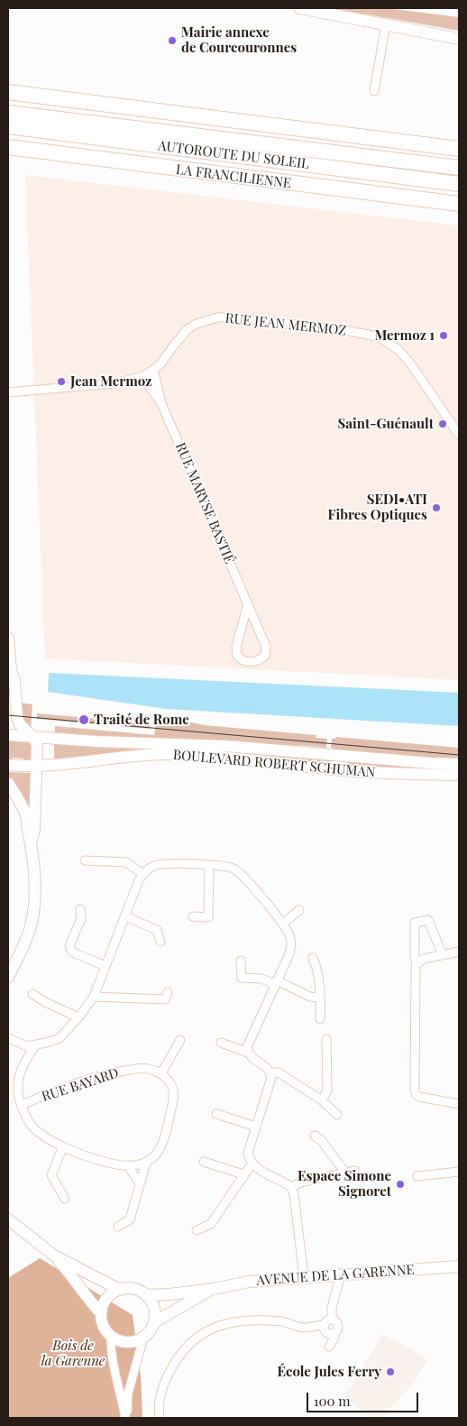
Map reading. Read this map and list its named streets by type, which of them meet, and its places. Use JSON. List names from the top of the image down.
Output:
{
  "streets": {
    "highway": ["AUTOROUTE DU SOLEIL", "LA FRANCILIENNE"],
    "main road": ["BOULEVARD ROBERT SCHUMAN", "AVENUE DE LA GARENNE"],
    "street": ["RUE JEAN MERMOZ", "RUE MARYSE BASTIÉ", "RUE BAYARD"]
  },
  "crossings": [
    ["RUE JEAN MERMOZ", "RUE MARYSE BASTIÉ"]
  ],
  "parks": ["Bois de la Garenne"],
  "places": [
    "Mairie annexe de Courcouronnes",
    "Mermoz 1",
    "Jean Mermoz",
    "Saint-Guénault",
    "SEDI•ATI Fibres Optiques",
    "Traité de Rome",
    "Espace Simone Signoret",
    "École Jules Ferry"
  ],
  "scale_bar": "100 m"
}
